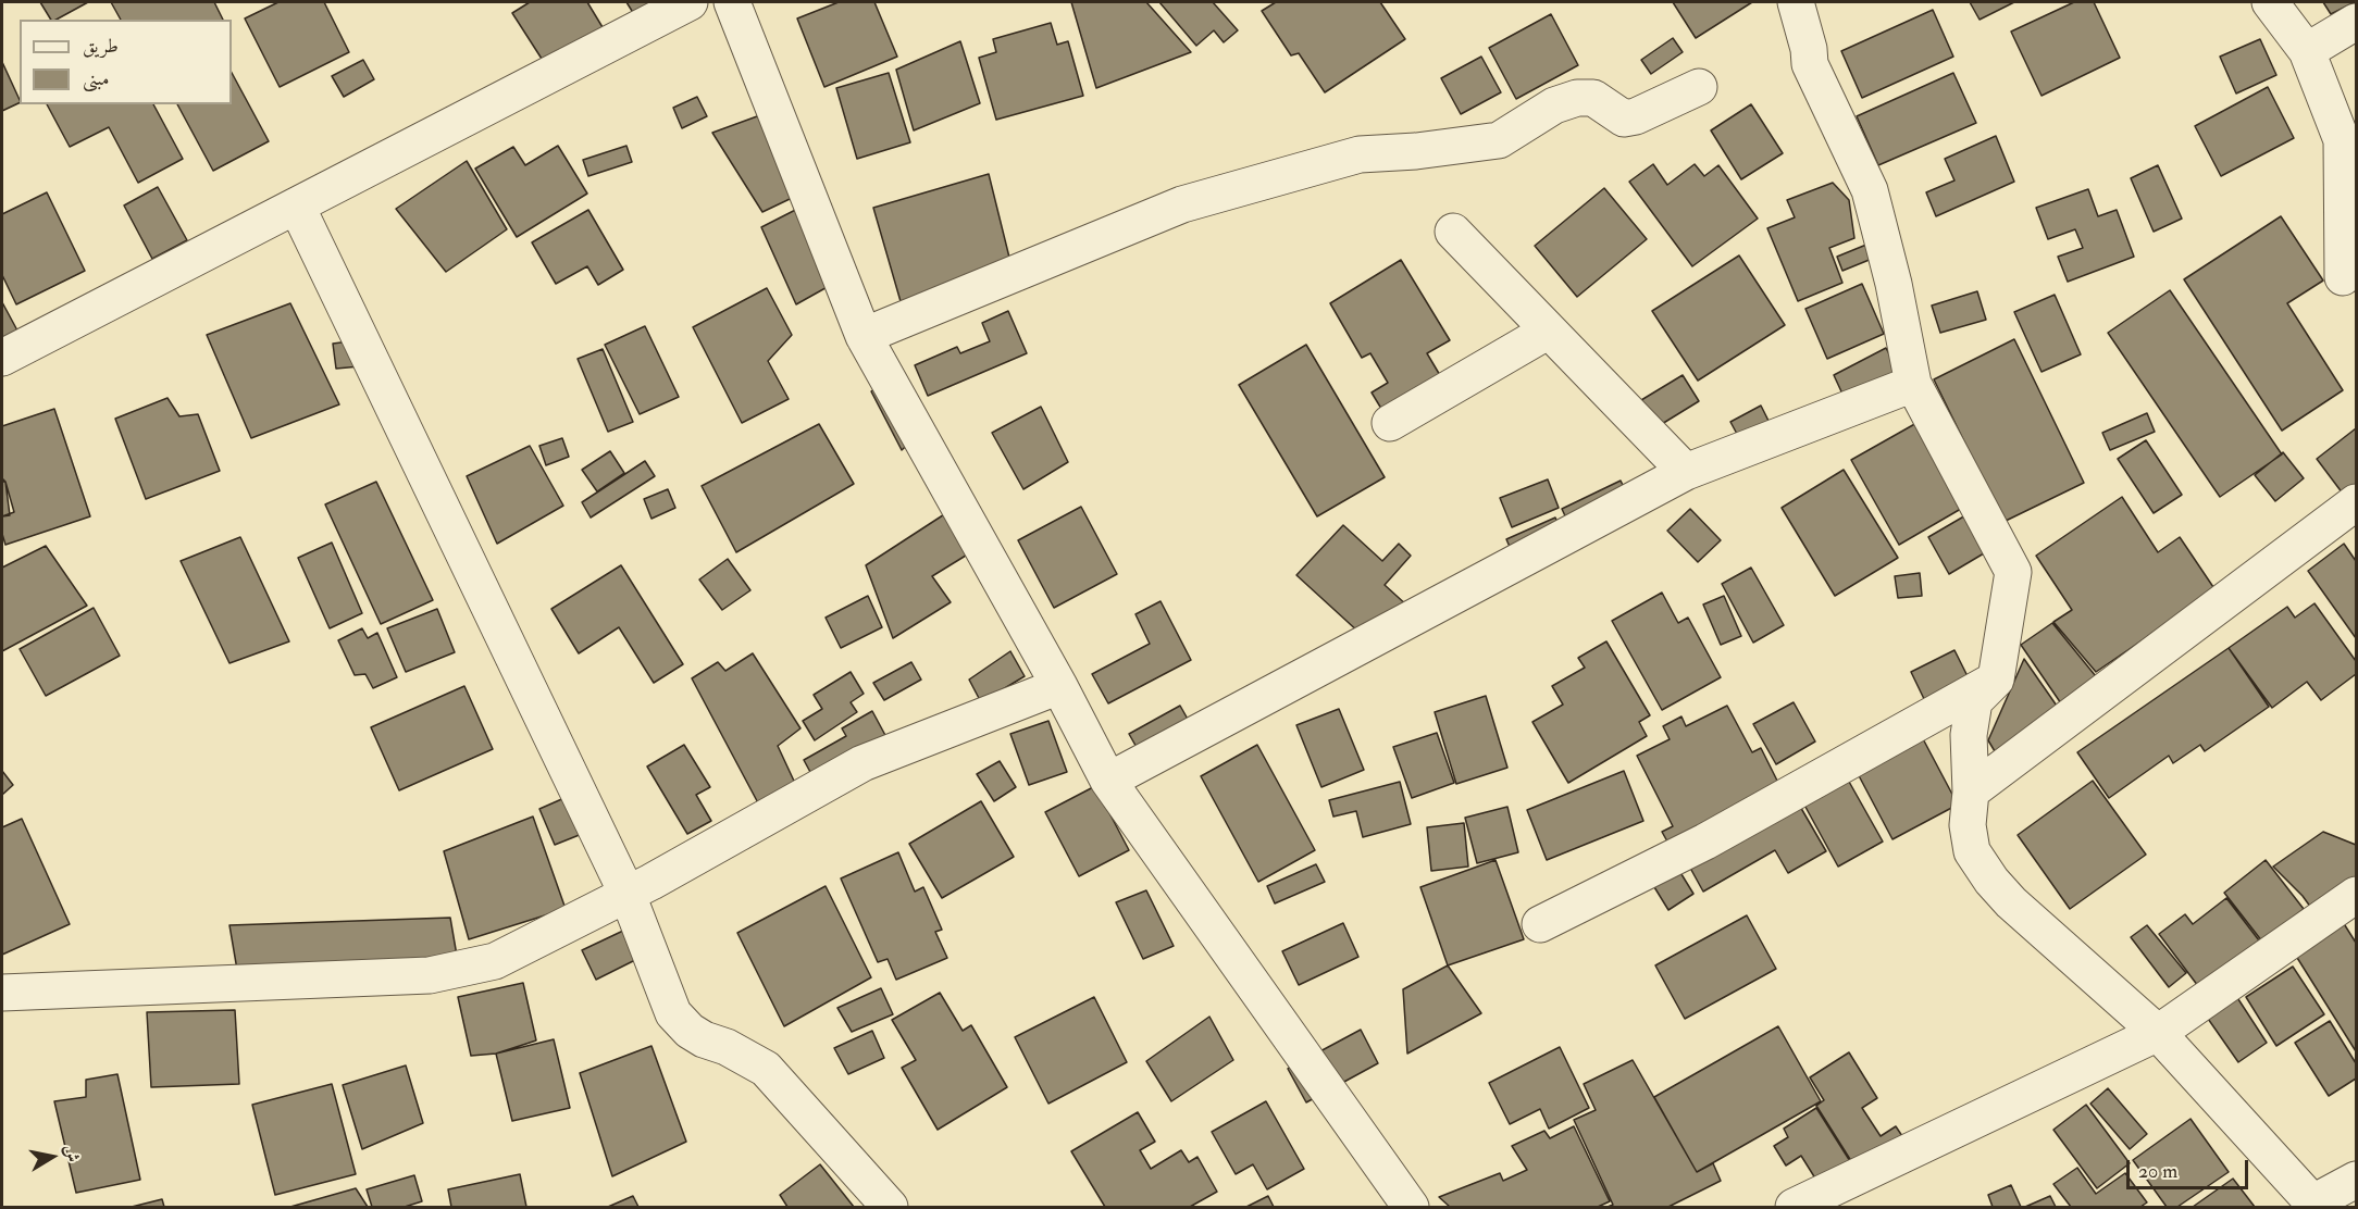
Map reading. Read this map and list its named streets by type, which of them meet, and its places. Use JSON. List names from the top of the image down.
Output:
{
  "legend": ["طريق", "مبنى"],
  "scale_bar": "20 m",
  "north": "right"
}
